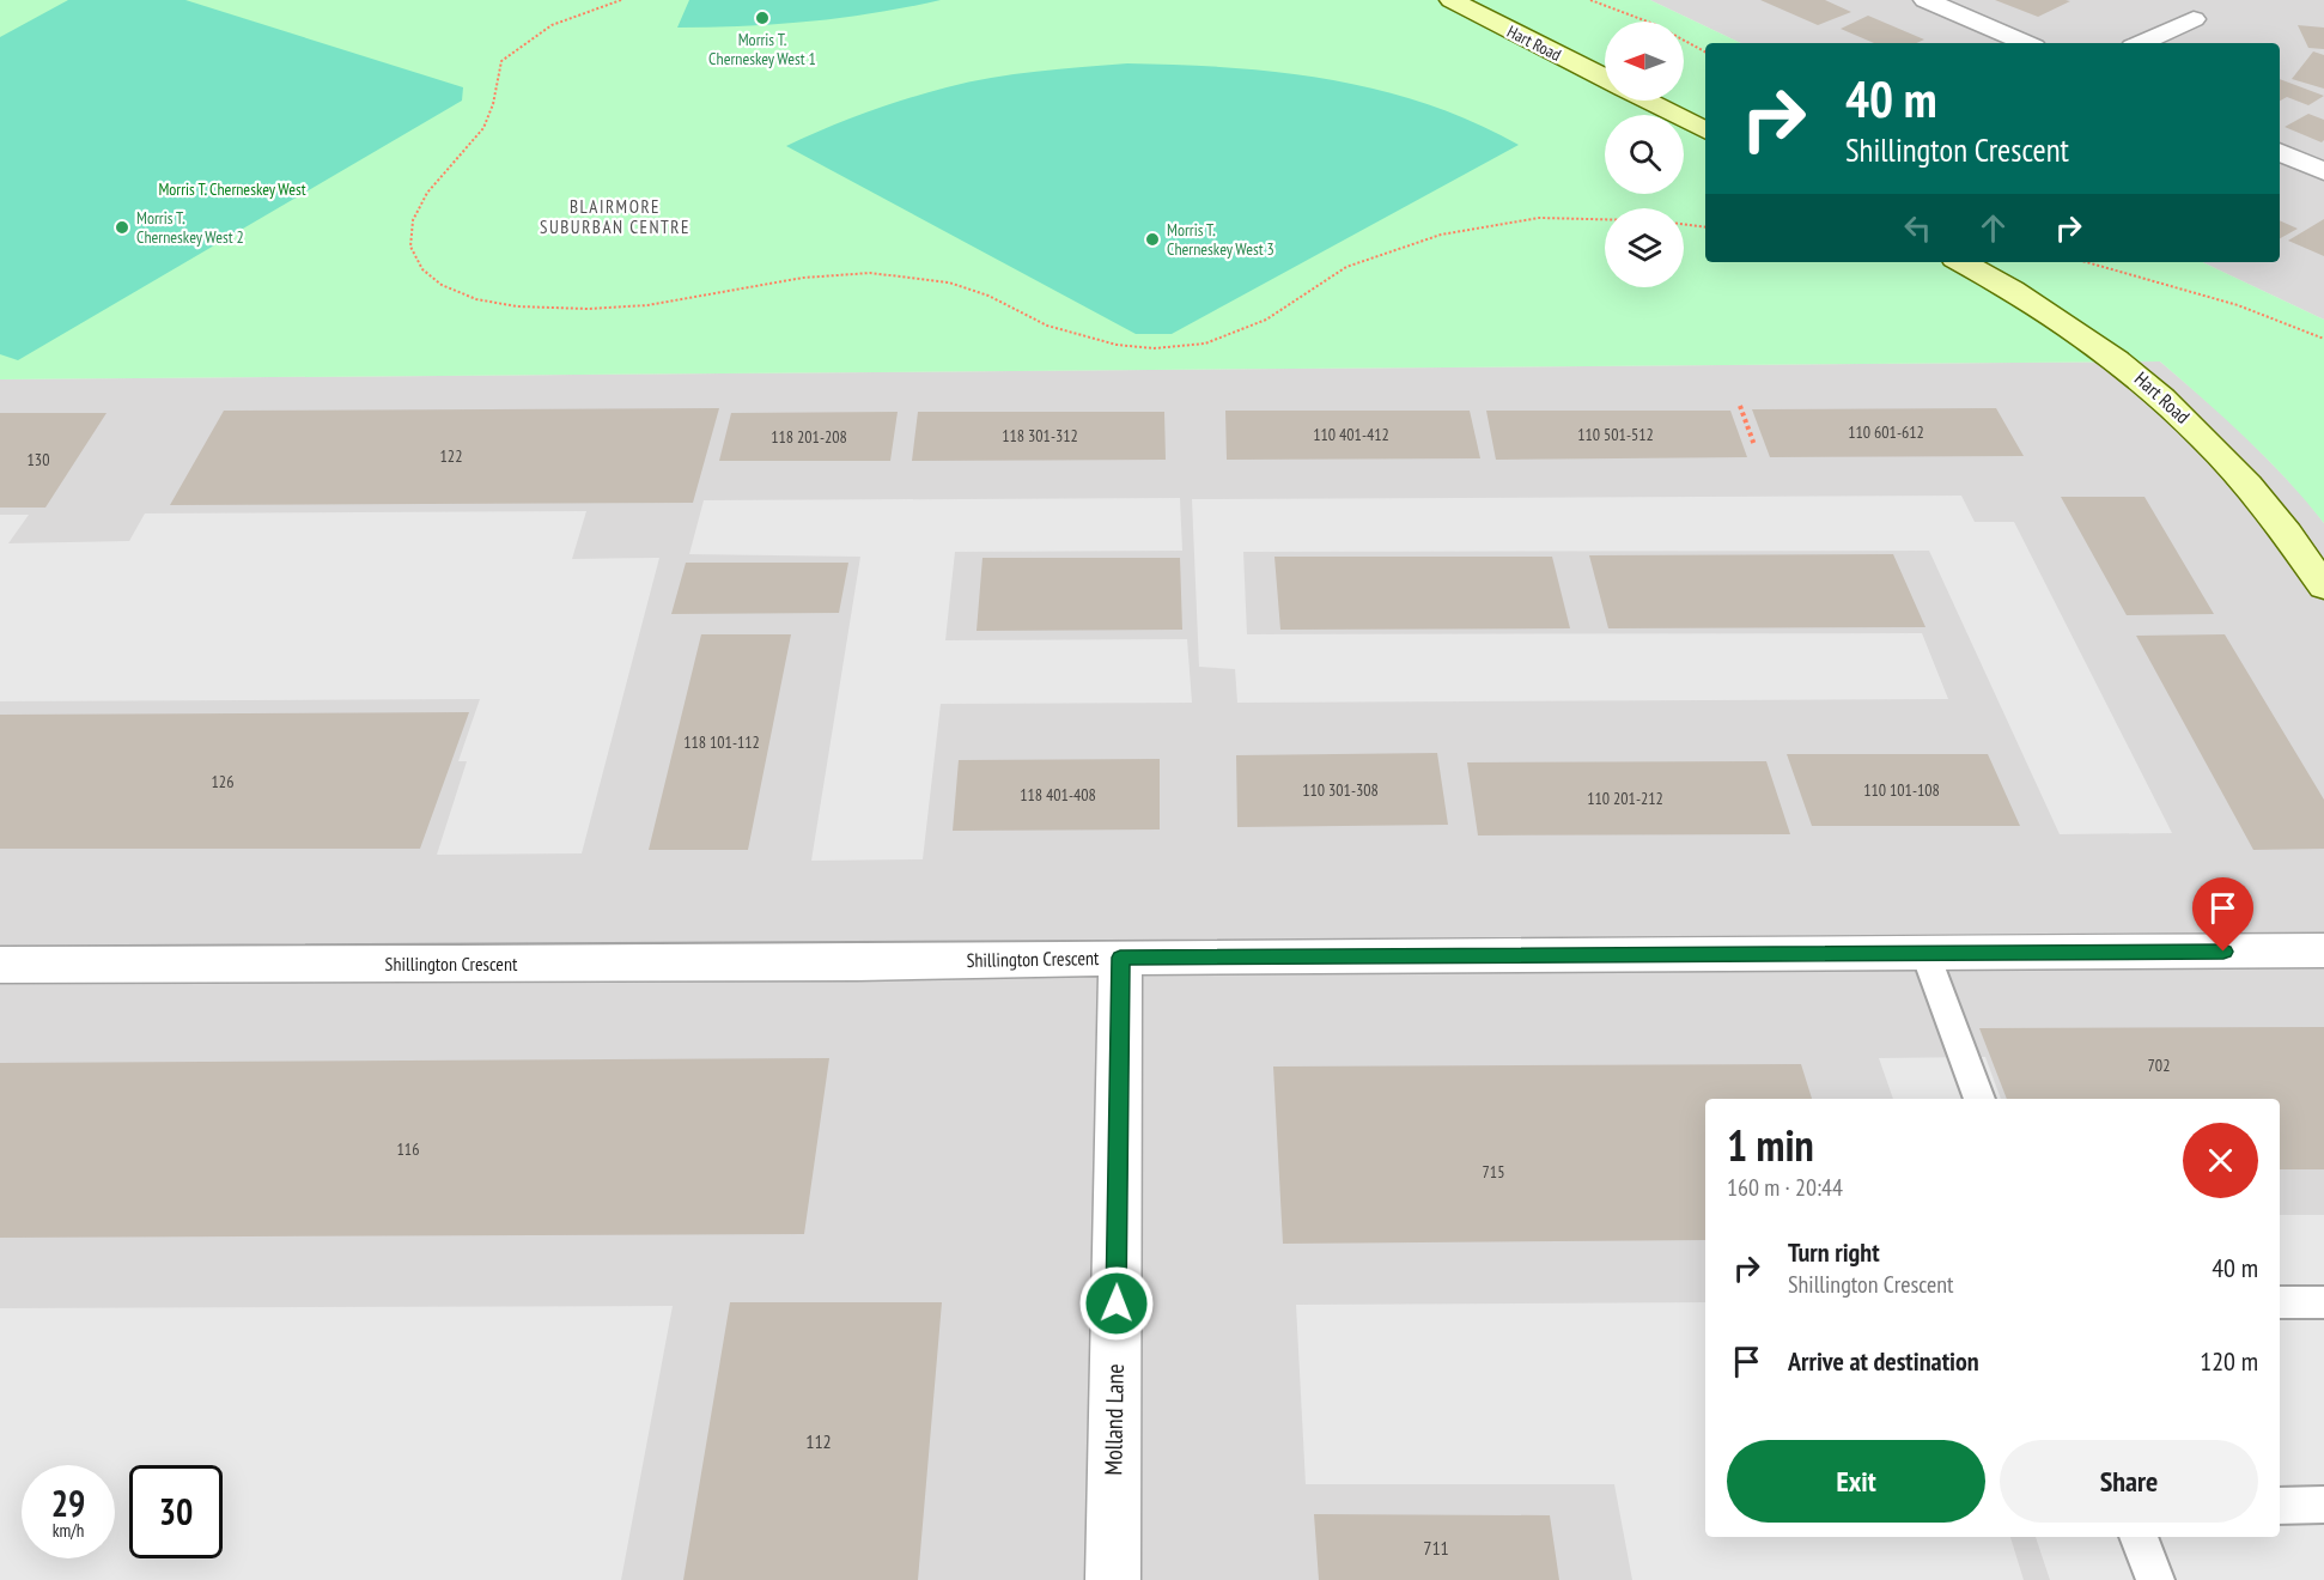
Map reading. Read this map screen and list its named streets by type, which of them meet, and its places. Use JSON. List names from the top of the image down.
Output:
{
  "streets": {
    "street": ["Hart Road", "Shillington Crescent", "Molland Lane"]
  },
  "crossings": [
    ["Shillington Crescent", "Molland Lane"]
  ],
  "districts": ["BLAIRMORE SUBURBAN CENTRE"],
  "parks": ["Morris T. Cherneskey West"],
  "places": ["Morris T. Cherneskey West 1", "Morris T. Cherneskey West 2", "Morris T. Cherneskey West 3"],
  "house_numbers": [
    "110 601-612",
    "110 401-412",
    "110 501-512",
    "118 301-312",
    "118 201-208",
    "122",
    "130",
    "118 101-112",
    "126",
    "110 301-308",
    "110 101-108",
    "118 401-408",
    "110 201-212",
    "702",
    "116",
    "715",
    "112",
    "711"
  ],
  "north": "left",
  "page": {
    "turn": ["40 m", "Shillington Crescent"],
    "heading": ["1 min", "160 m · 20:44"],
    "list": [
      {
        "name": "Turn right",
        "note": "Shillington Crescent",
        "value": "40 m"
      },
      {
        "name": "Arrive at destination",
        "value": "120 m"
      }
    ],
    "buttons": ["Exit", "Share"],
    "speed": "29 km/h",
    "limit": "30"
  }
}
